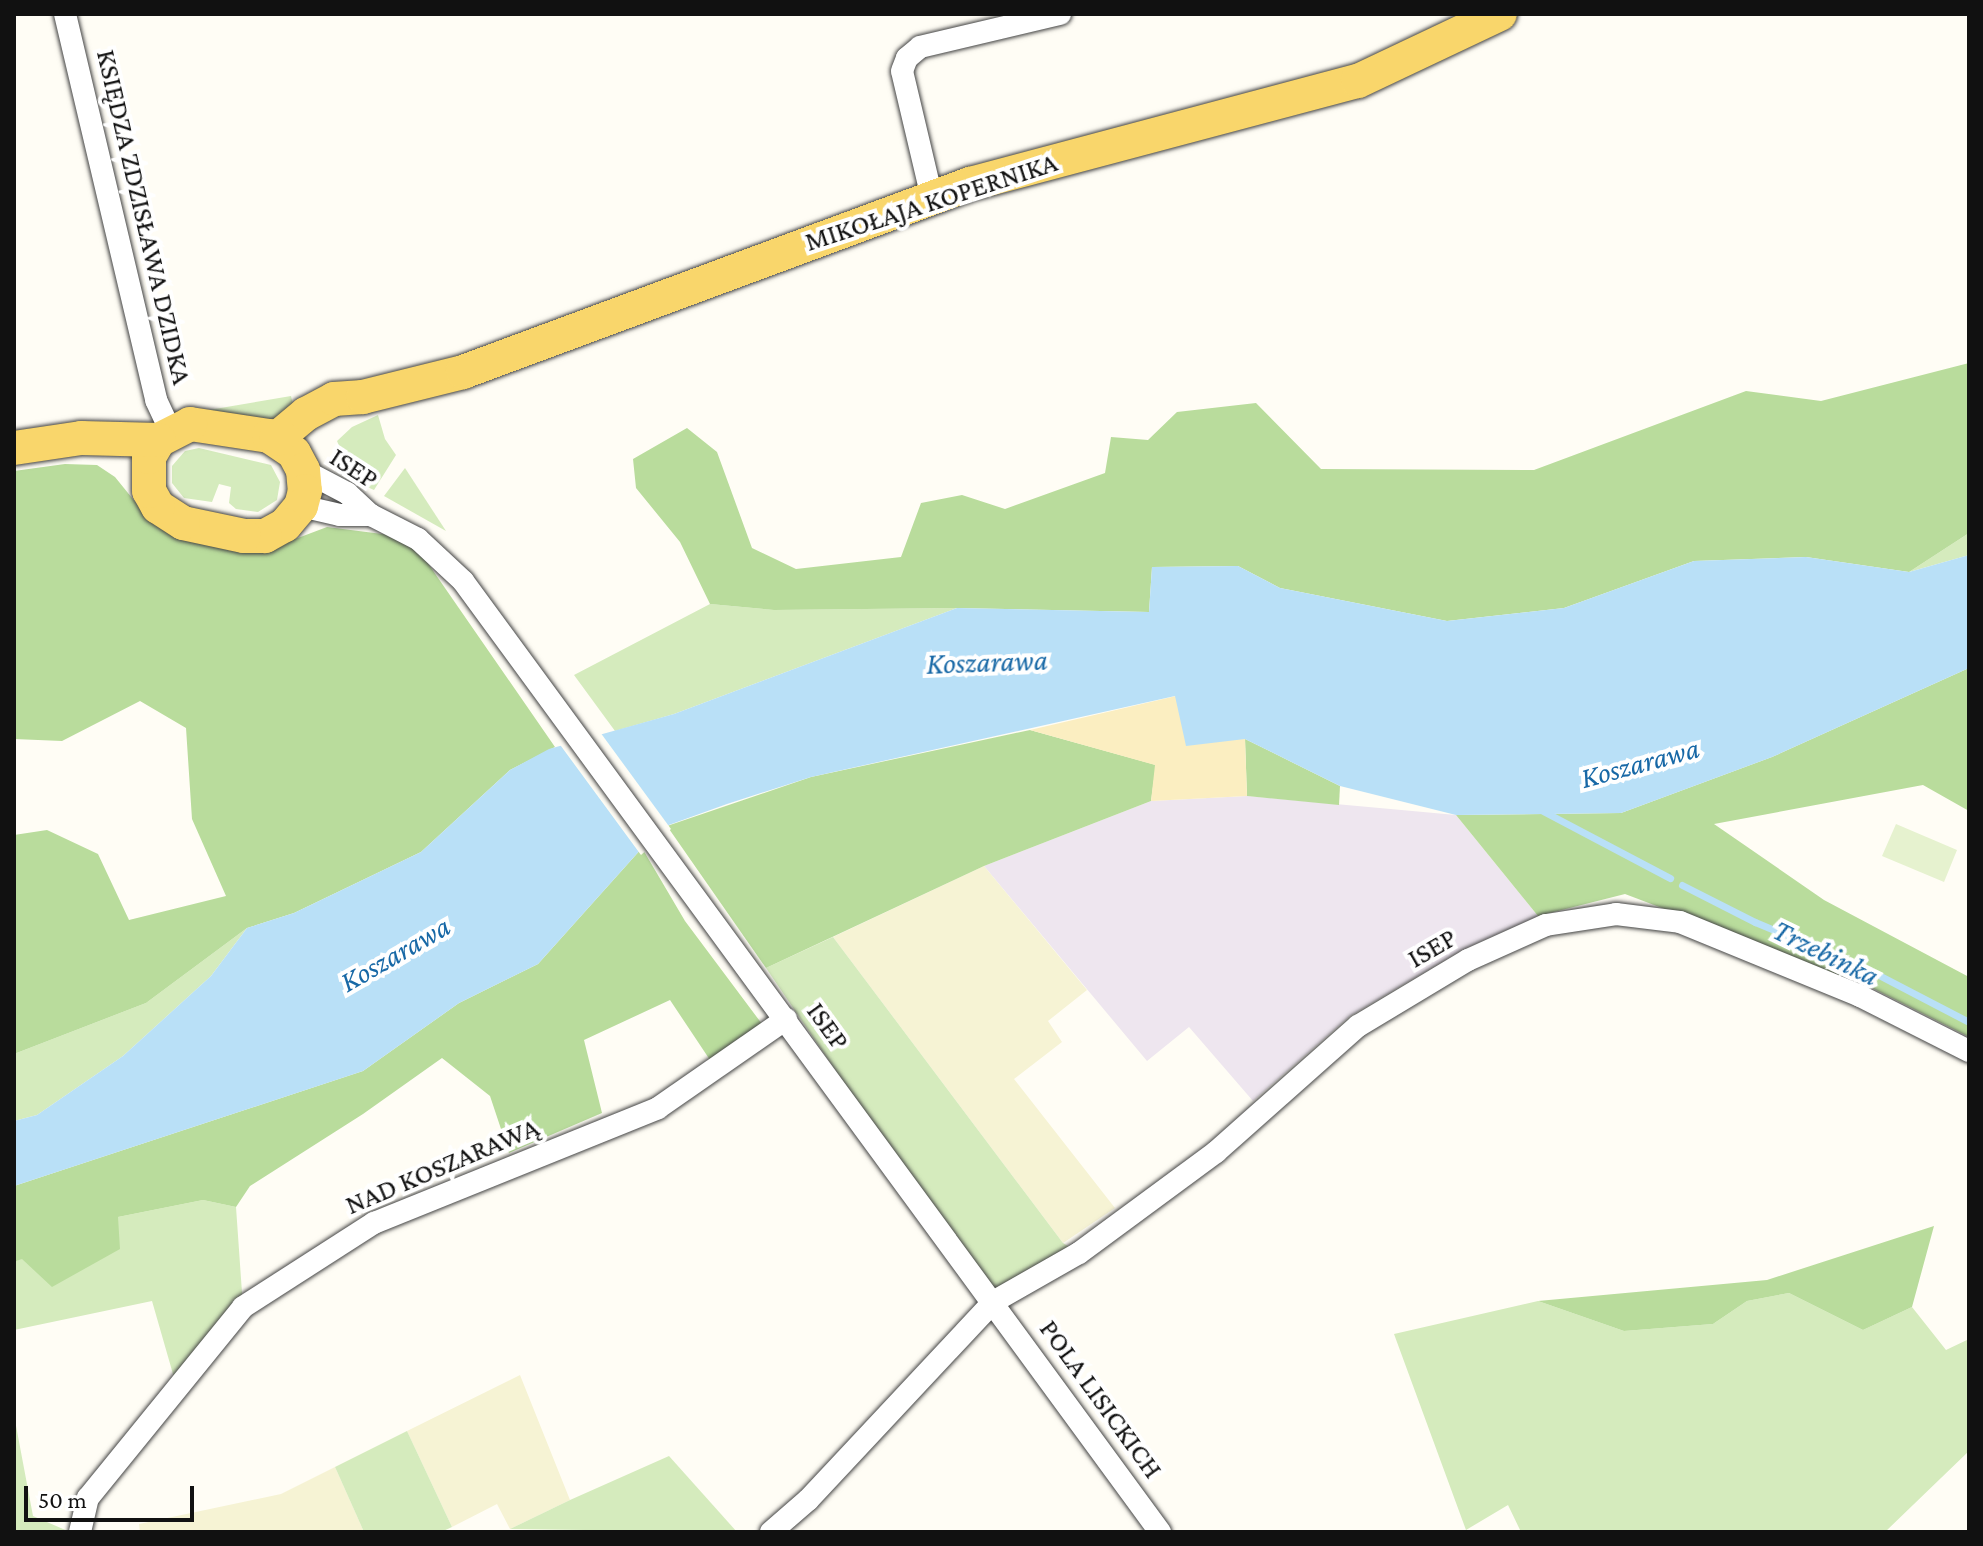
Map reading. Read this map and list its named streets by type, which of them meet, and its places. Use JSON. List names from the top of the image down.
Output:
{
  "streets": {
    "main road": ["MIKOŁAJA KOPERNIKA"],
    "street": [
      "KSIĘDZA ZDZISŁAWA DZIDKA",
      "ISEP",
      "NAD KOSZARAWĄ",
      "POLA LISICKICH"
    ]
  },
  "crossings": [
    ["MIKOŁAJA KOPERNIKA", "KSIĘDZA ZDZISŁAWA DZIDKA"],
    ["MIKOŁAJA KOPERNIKA", "ISEP"],
    ["KSIĘDZA ZDZISŁAWA DZIDKA", "ISEP"],
    ["ISEP", "NAD KOSZARAWĄ"],
    ["ISEP", "POLA LISICKICH"]
  ],
  "water": ["Koszarawa", "Trzebinka"],
  "scale_bar": "50 m"
}
